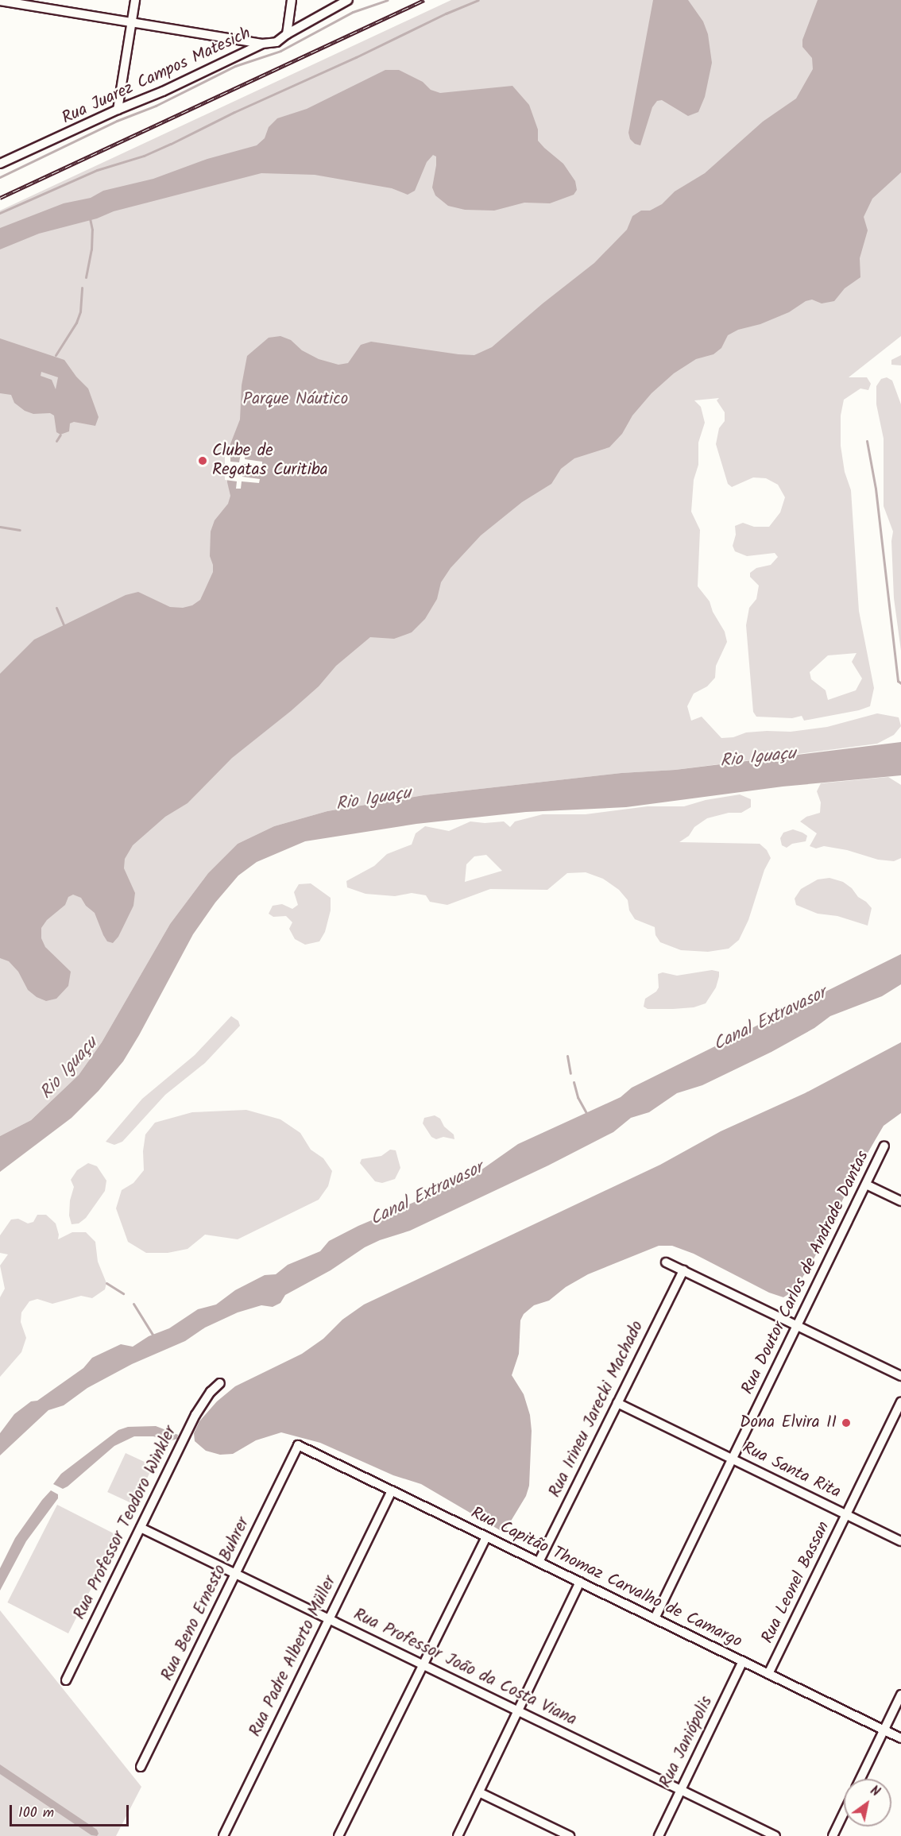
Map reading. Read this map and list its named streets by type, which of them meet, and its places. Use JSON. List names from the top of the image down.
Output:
{
  "streets": {
    "street": [
      "Rua Juarez Campos Matesich",
      "Rua Doutor Carlos de Andrade Dantas",
      "Rua Irineu Jarecki Machado",
      "Rua Santa Rita",
      "Rua Professor Teodoro Winkler",
      "Rua Capitão Thomaz Carvalho de Camargo",
      "Rua Leonel Bassan",
      "Rua Beno Ernesto Buhrer",
      "Rua Padre Alberto Müller",
      "Rua Professor João da Costa Viana",
      "Rua Janiópolis"
    ]
  },
  "crossings": [
    ["Rua Doutor Carlos de Andrade Dantas", "Rua Santa Rita"],
    ["Rua Doutor Carlos de Andrade Dantas", "Rua Capitão Thomaz Carvalho de Camargo"],
    ["Rua Irineu Jarecki Machado", "Rua Santa Rita"],
    ["Rua Irineu Jarecki Machado", "Rua Capitão Thomaz Carvalho de Camargo"],
    ["Rua Santa Rita", "Rua Leonel Bassan"],
    ["Rua Professor Teodoro Winkler", "Rua Professor João da Costa Viana"],
    ["Rua Capitão Thomaz Carvalho de Camargo", "Rua Leonel Bassan"],
    ["Rua Capitão Thomaz Carvalho de Camargo", "Rua Beno Ernesto Buhrer"],
    ["Rua Capitão Thomaz Carvalho de Camargo", "Rua Padre Alberto Müller"],
    ["Rua Capitão Thomaz Carvalho de Camargo", "Rua Janiópolis"],
    ["Rua Beno Ernesto Buhrer", "Rua Professor João da Costa Viana"],
    ["Rua Padre Alberto Müller", "Rua Professor João da Costa Viana"],
    ["Rua Professor João da Costa Viana", "Rua Janiópolis"]
  ],
  "water": ["Rio Iguaçu", "Canal Extravasor"],
  "parks": ["Parque Náutico"],
  "places": ["Clube de Regatas Curitiba", "Dona Elvira II"],
  "scale_bar": "100 m",
  "north": "top right"
}
